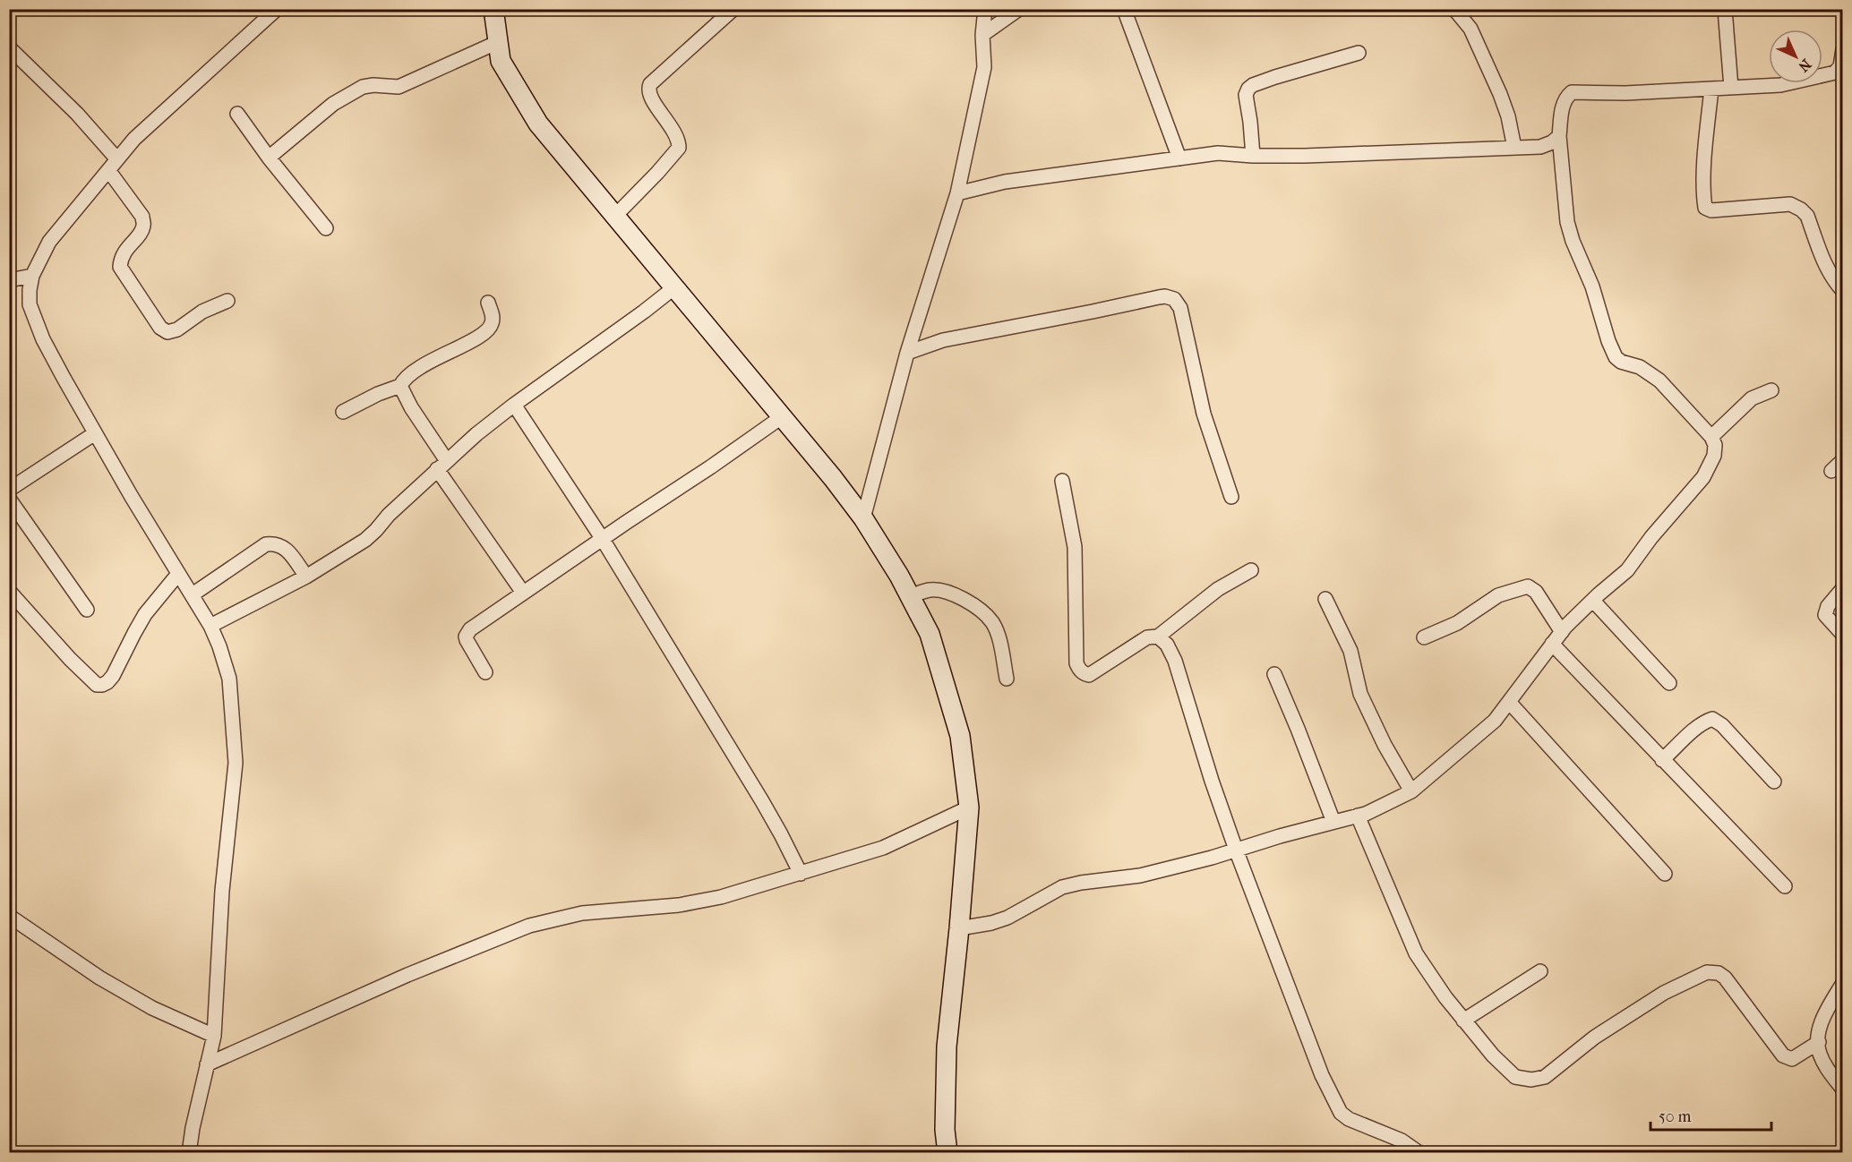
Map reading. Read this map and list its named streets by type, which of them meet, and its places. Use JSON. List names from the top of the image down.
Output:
{
  "scale_bar": "50 m",
  "north": "bottom right"
}
